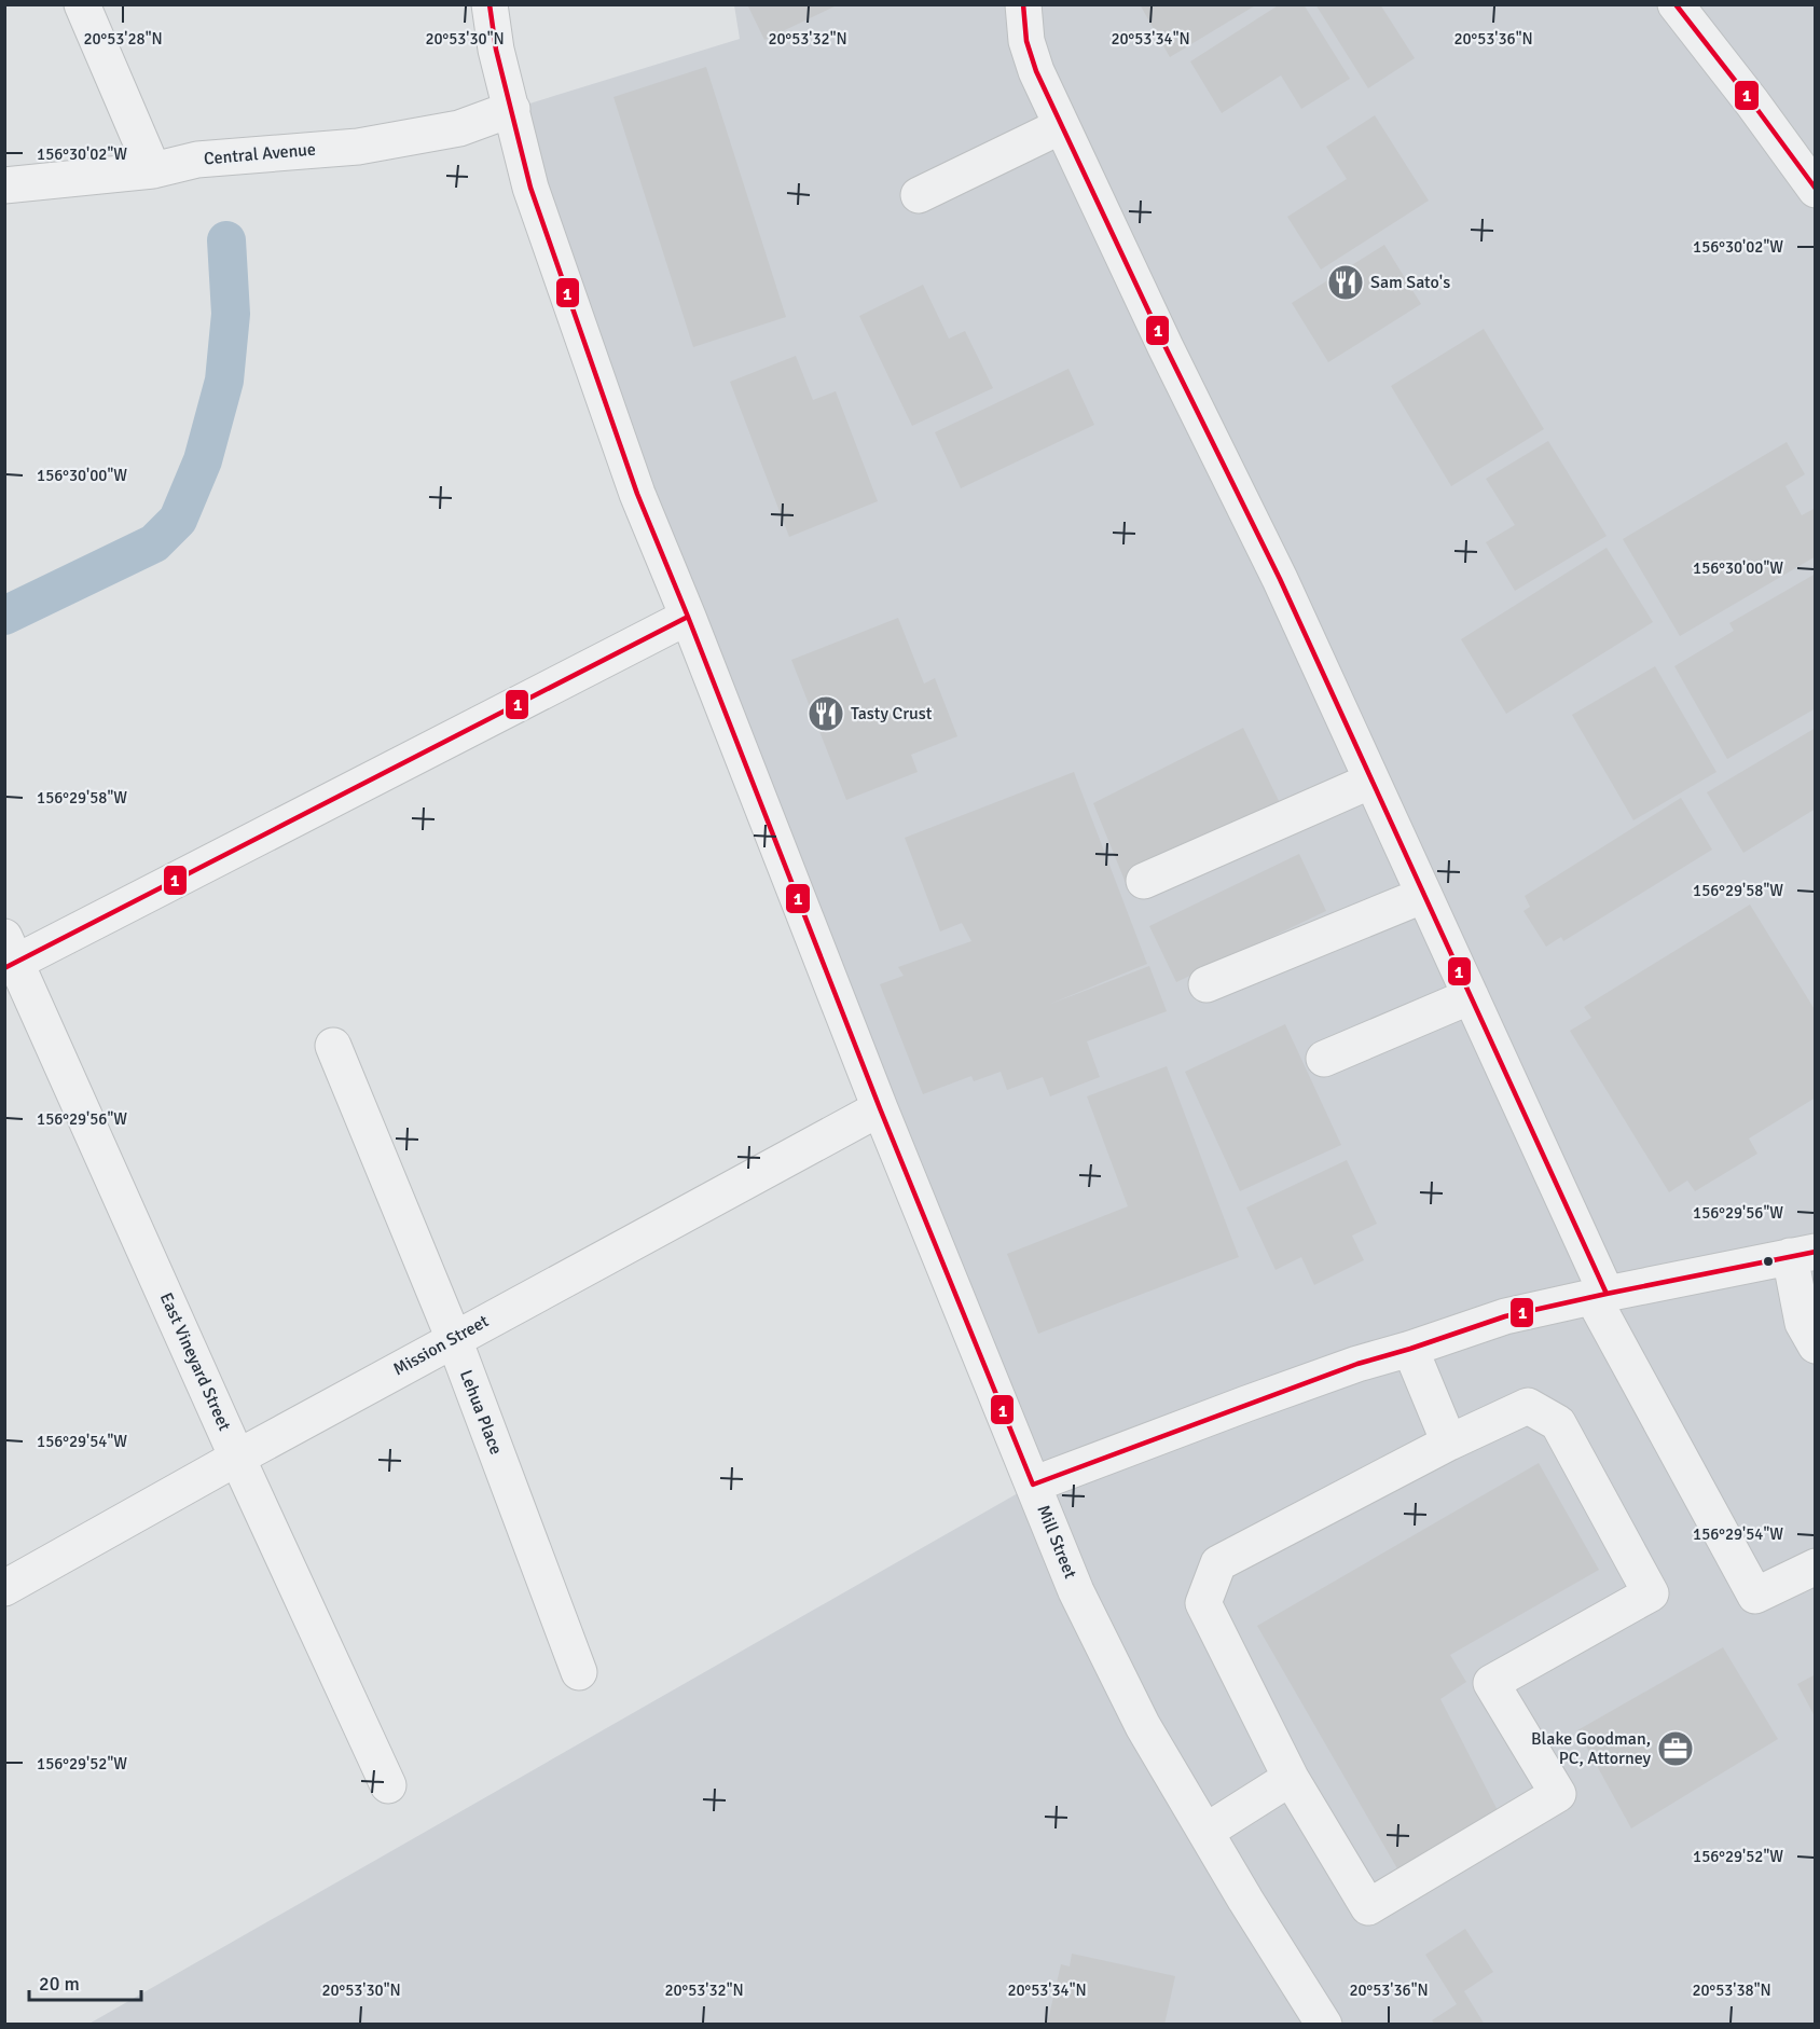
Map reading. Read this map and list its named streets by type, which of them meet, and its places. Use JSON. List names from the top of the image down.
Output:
{
  "streets": {
    "street": [
      "Central Avenue",
      "Mission Street",
      "East Vineyard Street",
      "Lehua Place",
      "Mill Street"
    ]
  },
  "crossings": [
    ["Central Avenue", "Mill Street"],
    ["Mission Street", "East Vineyard Street"],
    ["Mission Street", "Lehua Place"],
    ["Mission Street", "Mill Street"]
  ],
  "places": {
    "restaurant": ["Sam Sato's", "Tasty Crust"],
    "office": ["Blake Goodman, PC, Attorney"]
  },
  "lines": ["transit line 1"],
  "scale_bar": "20 m",
  "coordinates": [
    "20°53'28\"N",
    "20°53'30\"N",
    "20°53'32\"N",
    "20°53'34\"N",
    "20°53'36\"N",
    "156°30'02\"W",
    "156°30'00\"W",
    "156°29'58\"W",
    "156°29'56\"W",
    "156°29'54\"W",
    "156°29'52\"W",
    "20°53'38\"N"
  ]
}
